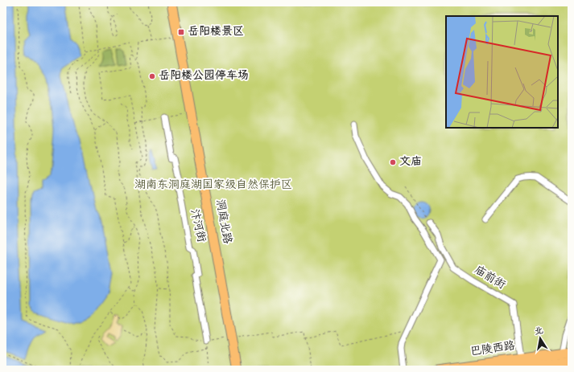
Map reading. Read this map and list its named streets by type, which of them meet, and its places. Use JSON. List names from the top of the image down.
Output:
{
  "streets": {
    "main road": ["洞庭北路", "巴陵西路"],
    "street": ["汴河街", "庙前街"]
  },
  "crossings": [
    ["庙前街", "巴陵西路"]
  ],
  "parks": ["湖南东洞庭湖国家级自然保护区"],
  "places": {
    "transit": ["岳阳楼景区"],
    "other": ["岳阳楼公园停车场", "文庙"]
  },
  "north": "top"
}
